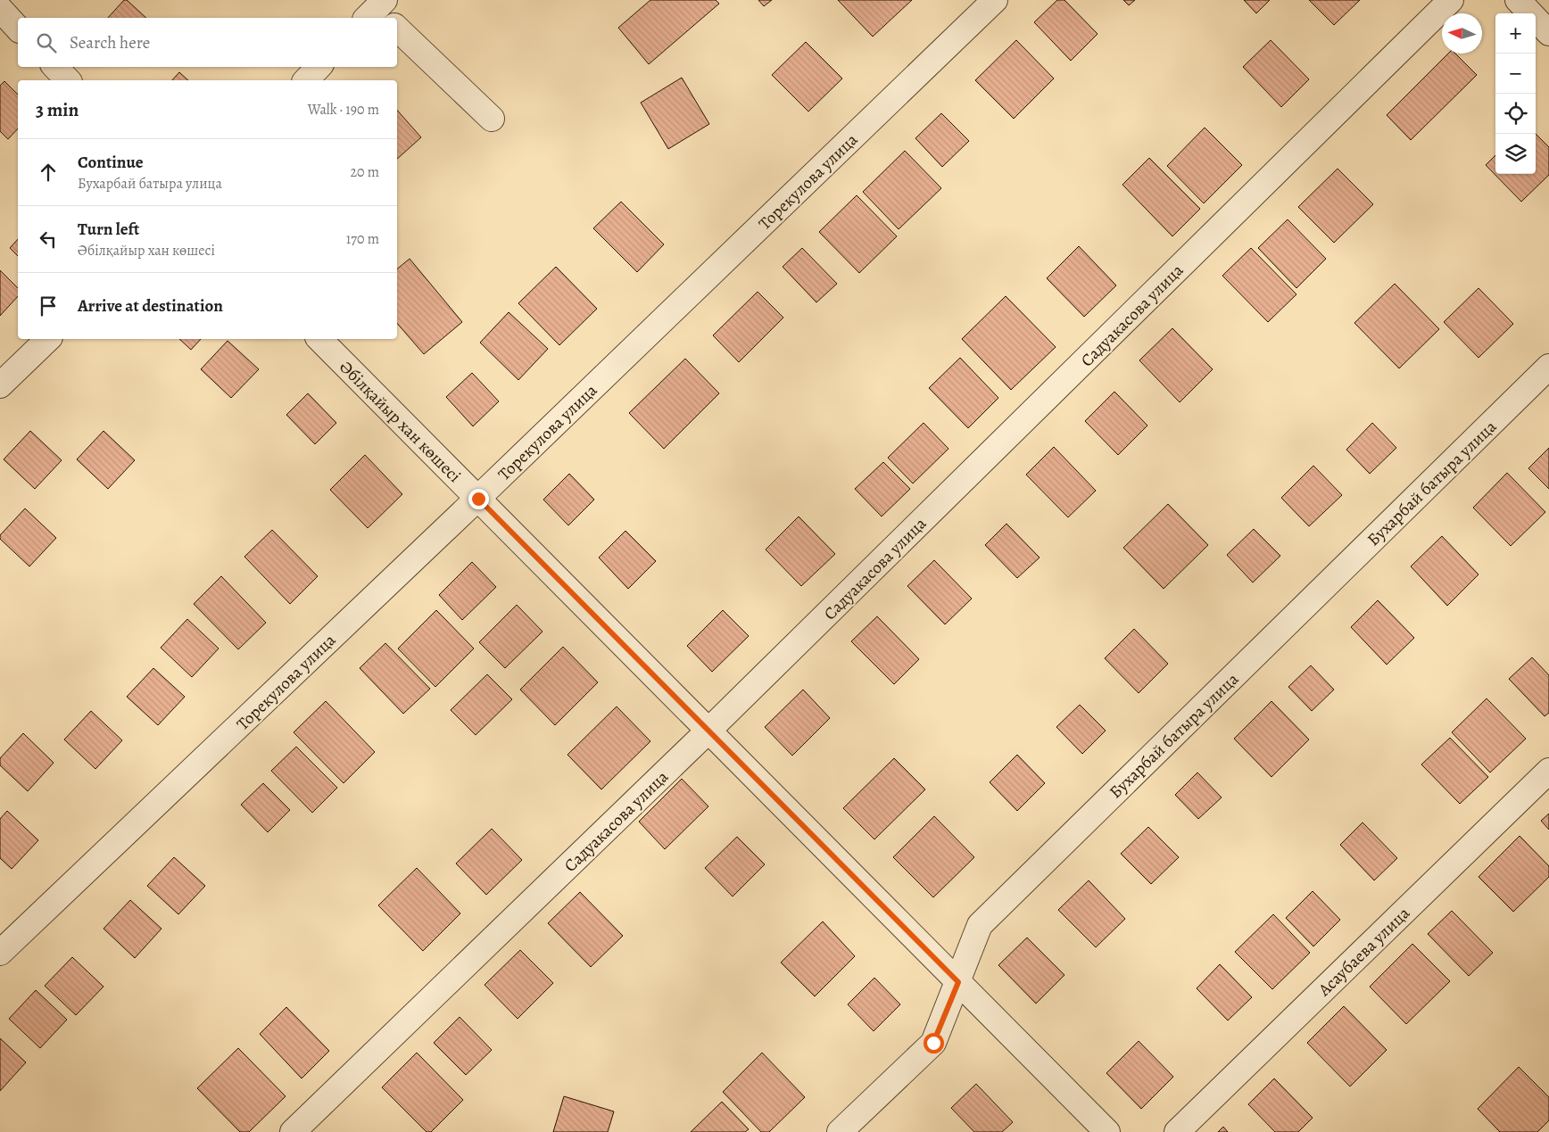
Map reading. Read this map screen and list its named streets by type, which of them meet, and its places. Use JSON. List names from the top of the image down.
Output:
{
  "streets": {
    "street": [
      "Торекулова улица",
      "Садуакасова улица",
      "Әбілқайыр хан көшесі",
      "Бухарбай батыра улица",
      "Асаубаева улица"
    ]
  },
  "crossings": [
    ["Торекулова улица", "Әбілқайыр хан көшесі"],
    ["Садуакасова улица", "Әбілқайыр хан көшесі"],
    ["Әбілқайыр хан көшесі", "Бухарбай батыра улица"]
  ],
  "north": "left",
  "page": {
    "map_buttons": ["+", "−"],
    "search": "Search here",
    "heading": ["3 min", "Walk · 190 m"],
    "list": [
      ["Continue", "Бухарбай батыра улица", "20 m"],
      ["Turn left", "Әбілқайыр хан көшесі", "170 m"],
      "Arrive at destination"
    ]
  }
}
